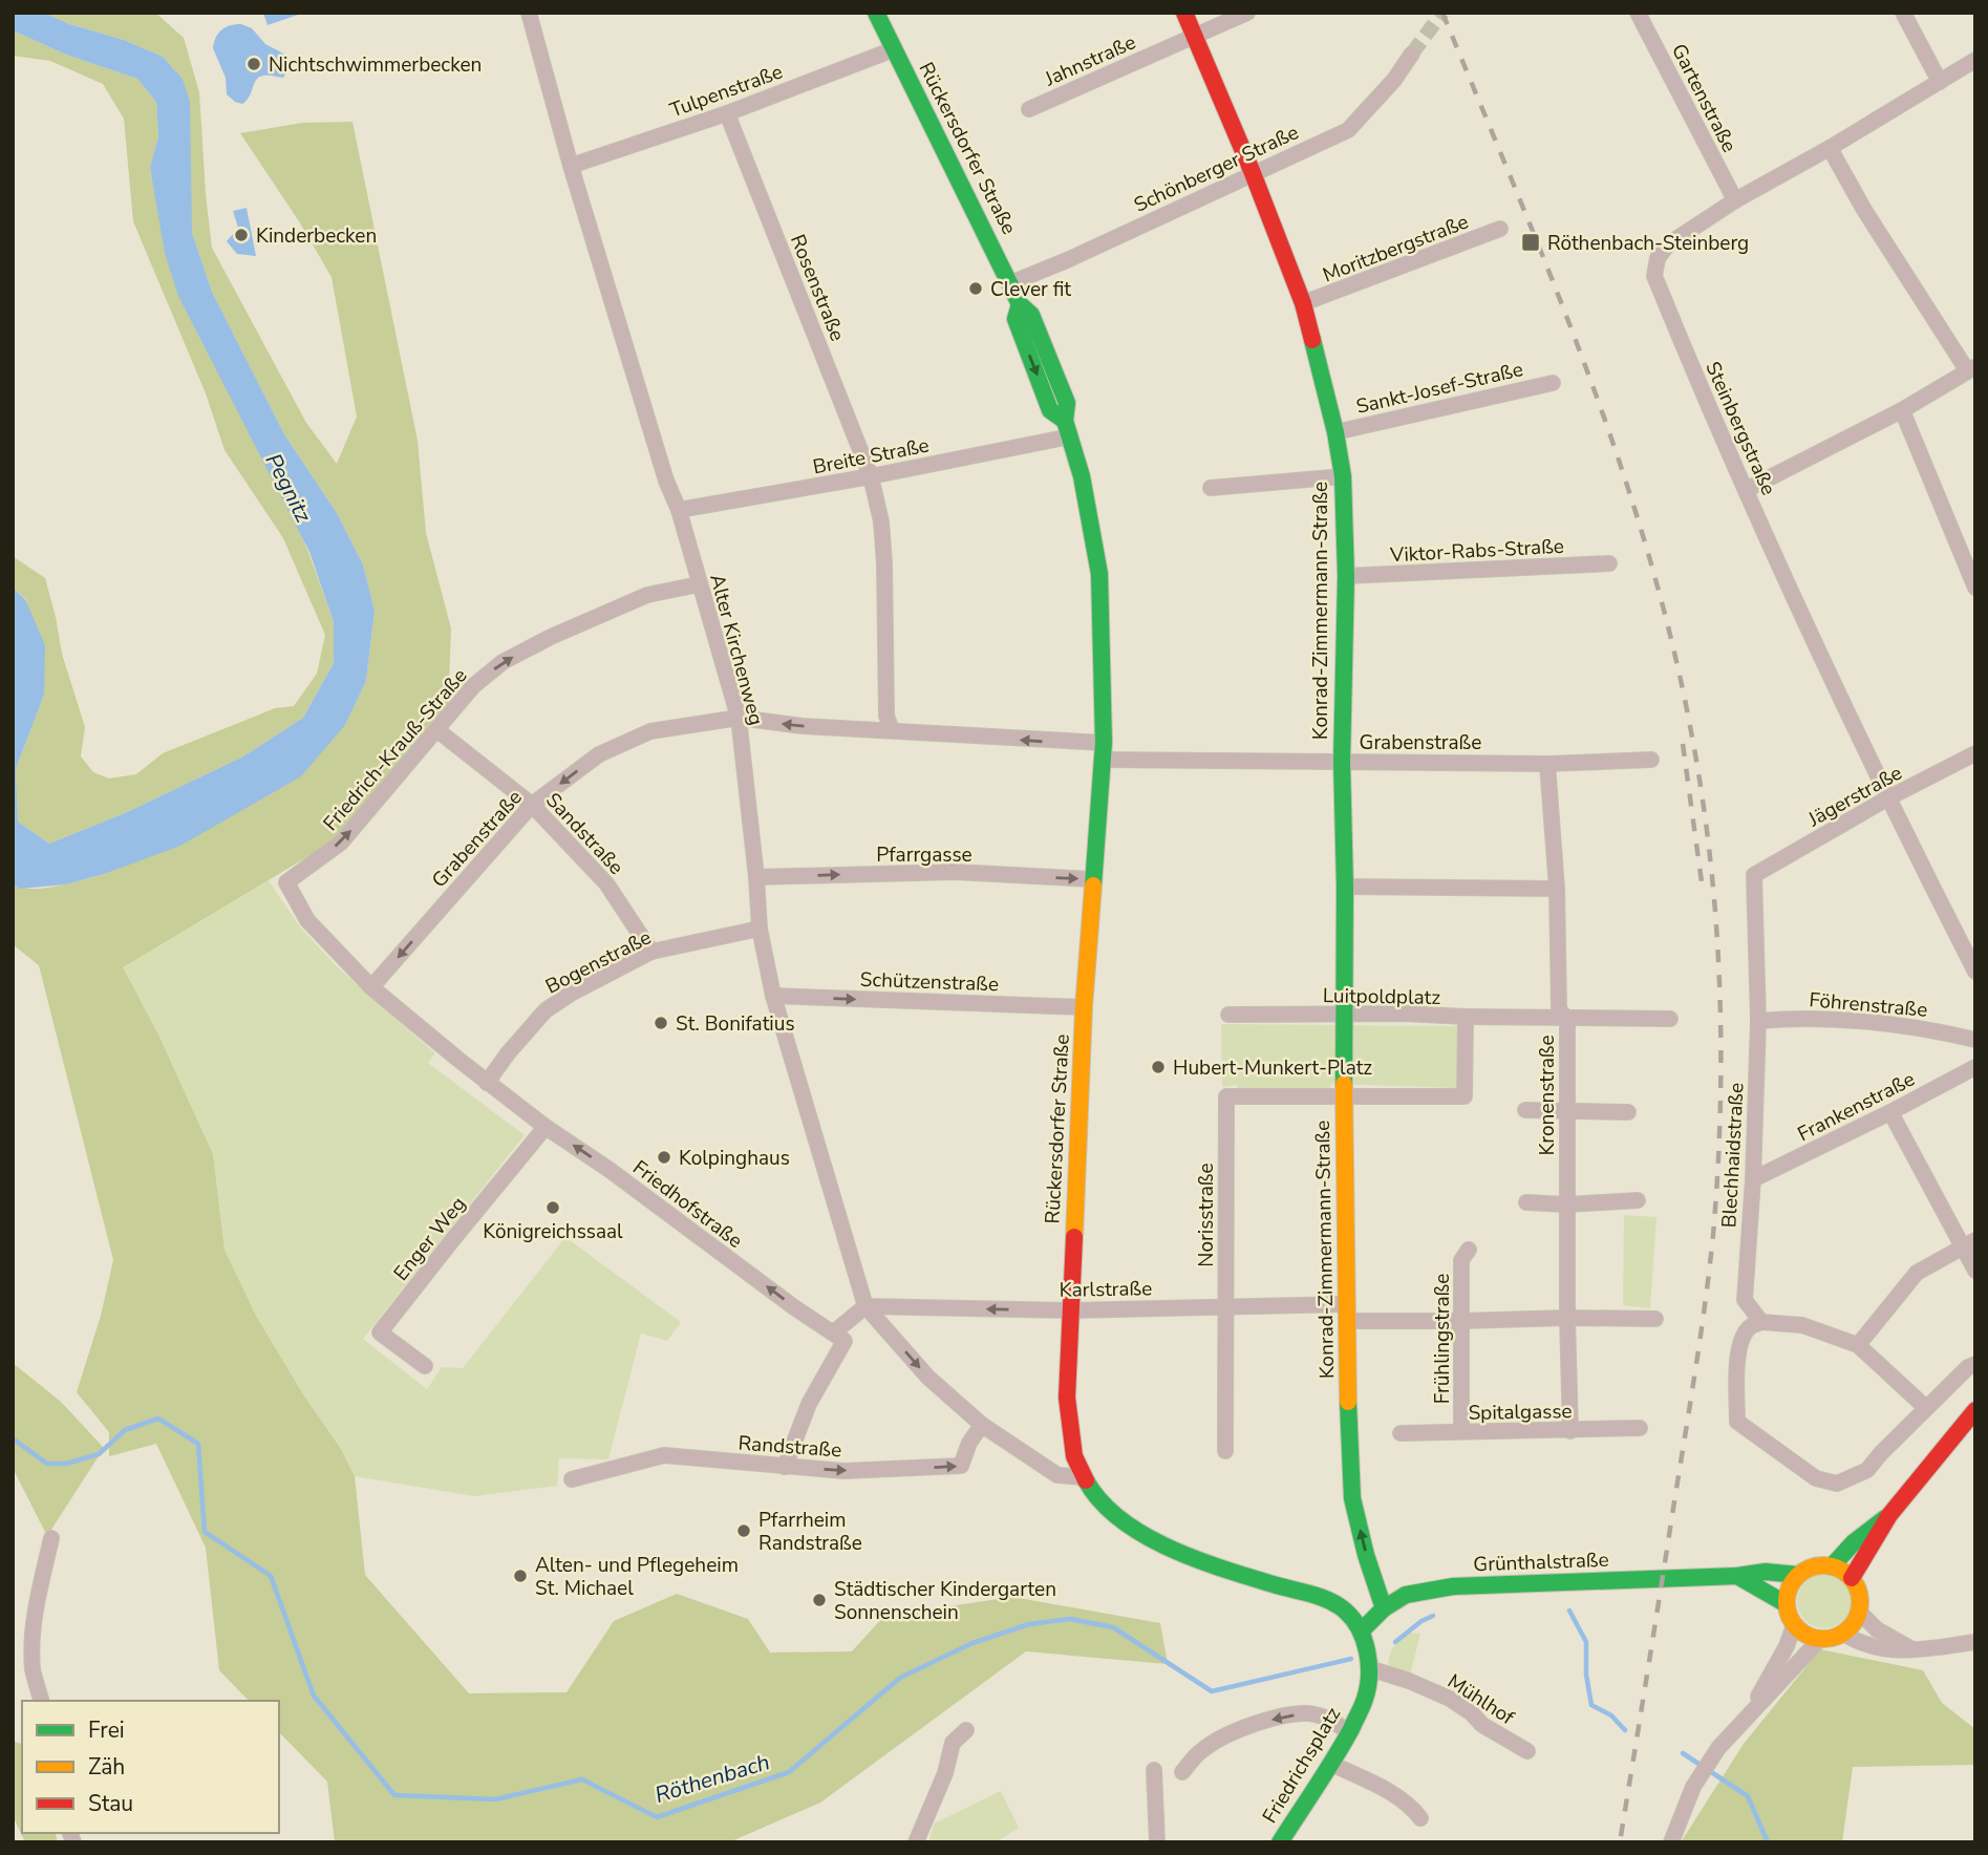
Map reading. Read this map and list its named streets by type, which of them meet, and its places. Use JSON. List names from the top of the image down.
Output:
{
  "streets": {
    "main road": [
      "Rückersdorfer Straße",
      "Konrad-Zimmermann-Straße",
      "Grünthalstraße",
      "Friedrichsplatz"
    ],
    "street": [
      "Jahnstraße",
      "Tulpenstraße",
      "Gartenstraße",
      "Schönberger Straße",
      "Moritzbergstraße",
      "Rosenstraße",
      "Sankt-Josef-Straße",
      "Steinbergstraße",
      "Breite Straße",
      "Viktor-Rabs-Straße",
      "Alter Kirchenweg",
      "Grabenstraße",
      "Friedrich-Krauß-Straße",
      "Jägerstraße",
      "Sandstraße",
      "Pfarrgasse",
      "Bogenstraße",
      "Schützenstraße",
      "Luitpoldplatz",
      "Föhrenstraße",
      "Kronenstraße",
      "Frankenstraße",
      "Blechhaidstraße",
      "Friedhofstraße",
      "Norisstraße",
      "Enger Weg",
      "Karlstraße",
      "Frühlingstraße",
      "Spitalgasse",
      "Randstraße",
      "Mühlhof"
    ]
  },
  "crossings": [
    ["Jahnstraße", "Konrad-Zimmermann-Straße"],
    ["Tulpenstraße", "Rückersdorfer Straße"],
    ["Tulpenstraße", "Rosenstraße"],
    ["Tulpenstraße", "Alter Kirchenweg"],
    ["Gartenstraße", "Steinbergstraße"],
    ["Rückersdorfer Straße", "Schönberger Straße"],
    ["Rückersdorfer Straße", "Breite Straße"],
    ["Rückersdorfer Straße", "Grabenstraße"],
    ["Rückersdorfer Straße", "Pfarrgasse"],
    ["Rückersdorfer Straße", "Schützenstraße"],
    ["Rückersdorfer Straße", "Karlstraße"],
    ["Rückersdorfer Straße", "Grünthalstraße"],
    ["Schönberger Straße", "Konrad-Zimmermann-Straße"],
    ["Moritzbergstraße", "Konrad-Zimmermann-Straße"],
    ["Rosenstraße", "Breite Straße"],
    ["Sankt-Josef-Straße", "Konrad-Zimmermann-Straße"],
    ["Steinbergstraße", "Jägerstraße"],
    ["Breite Straße", "Alter Kirchenweg"],
    ["Viktor-Rabs-Straße", "Konrad-Zimmermann-Straße"],
    ["Konrad-Zimmermann-Straße", "Grabenstraße"],
    ["Konrad-Zimmermann-Straße", "Luitpoldplatz"],
    ["Konrad-Zimmermann-Straße", "Norisstraße"],
    ["Konrad-Zimmermann-Straße", "Karlstraße"],
    ["Konrad-Zimmermann-Straße", "Grünthalstraße"],
    ["Alter Kirchenweg", "Grabenstraße"],
    ["Alter Kirchenweg", "Friedrich-Krauß-Straße"],
    ["Alter Kirchenweg", "Pfarrgasse"],
    ["Alter Kirchenweg", "Bogenstraße"],
    ["Alter Kirchenweg", "Schützenstraße"],
    ["Alter Kirchenweg", "Karlstraße"],
    ["Grabenstraße", "Sandstraße"],
    ["Grabenstraße", "Kronenstraße"],
    ["Grabenstraße", "Friedhofstraße"],
    ["Friedrich-Krauß-Straße", "Sandstraße"],
    ["Friedrich-Krauß-Straße", "Friedhofstraße"],
    ["Jägerstraße", "Blechhaidstraße"],
    ["Sandstraße", "Bogenstraße"],
    ["Bogenstraße", "Friedhofstraße"],
    ["Luitpoldplatz", "Norisstraße"],
    ["Föhrenstraße", "Blechhaidstraße"],
    ["Kronenstraße", "Karlstraße"],
    ["Kronenstraße", "Spitalgasse"],
    ["Frankenstraße", "Blechhaidstraße"],
    ["Friedhofstraße", "Enger Weg"],
    ["Norisstraße", "Karlstraße"],
    ["Karlstraße", "Frühlingstraße"],
    ["Frühlingstraße", "Spitalgasse"],
    ["Mühlhof", "Friedrichsplatz"]
  ],
  "one_way": [
    "Grabenstraße",
    "Friedrich-Krauß-Straße",
    "Pfarrgasse",
    "Schützenstraße",
    "Friedhofstraße",
    "Randstraße"
  ],
  "water": ["Pegnitz", "Röthenbach"],
  "places": {
    "other": [
      "Nichtschwimmerbecken",
      "Kinderbecken",
      "Clever fit",
      "St. Bonifatius",
      "Hubert-Munkert-Platz",
      "Kolpinghaus",
      "Königreichssaal",
      "Pfarrheim Randstraße",
      "Alten- und Pflegeheim St. Michael",
      "Städtischer Kindergarten Sonnenschein"
    ],
    "transit": ["Röthenbach-Steinberg"]
  },
  "legend": ["Frei", "Zäh", "Stau"]
}
